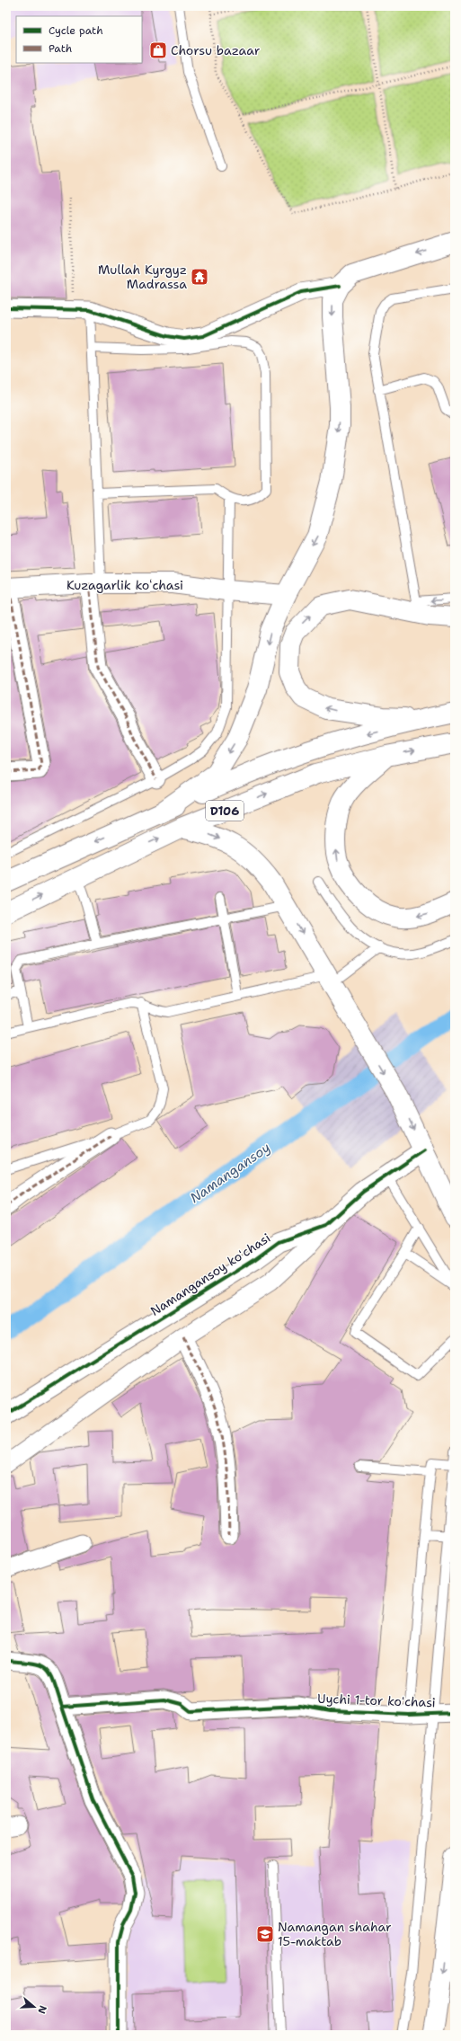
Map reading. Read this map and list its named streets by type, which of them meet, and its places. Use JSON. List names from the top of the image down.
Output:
{
  "streets": {
    "main road": ["Kuzagarlik koʻchasi", "D106", "Namangansoy koʻchasi"],
    "street": ["Uychi 1-tor koʻchasi"]
  },
  "water": ["Namangansoy"],
  "places": {
    "shop": ["Chorsu bazaar"],
    "temple": ["Mullah Kyrgyz Madrassa"],
    "school or university": ["Namangan shahar 15-maktab"]
  },
  "legend": ["Cycle path", "Path"],
  "north": "right"
}
